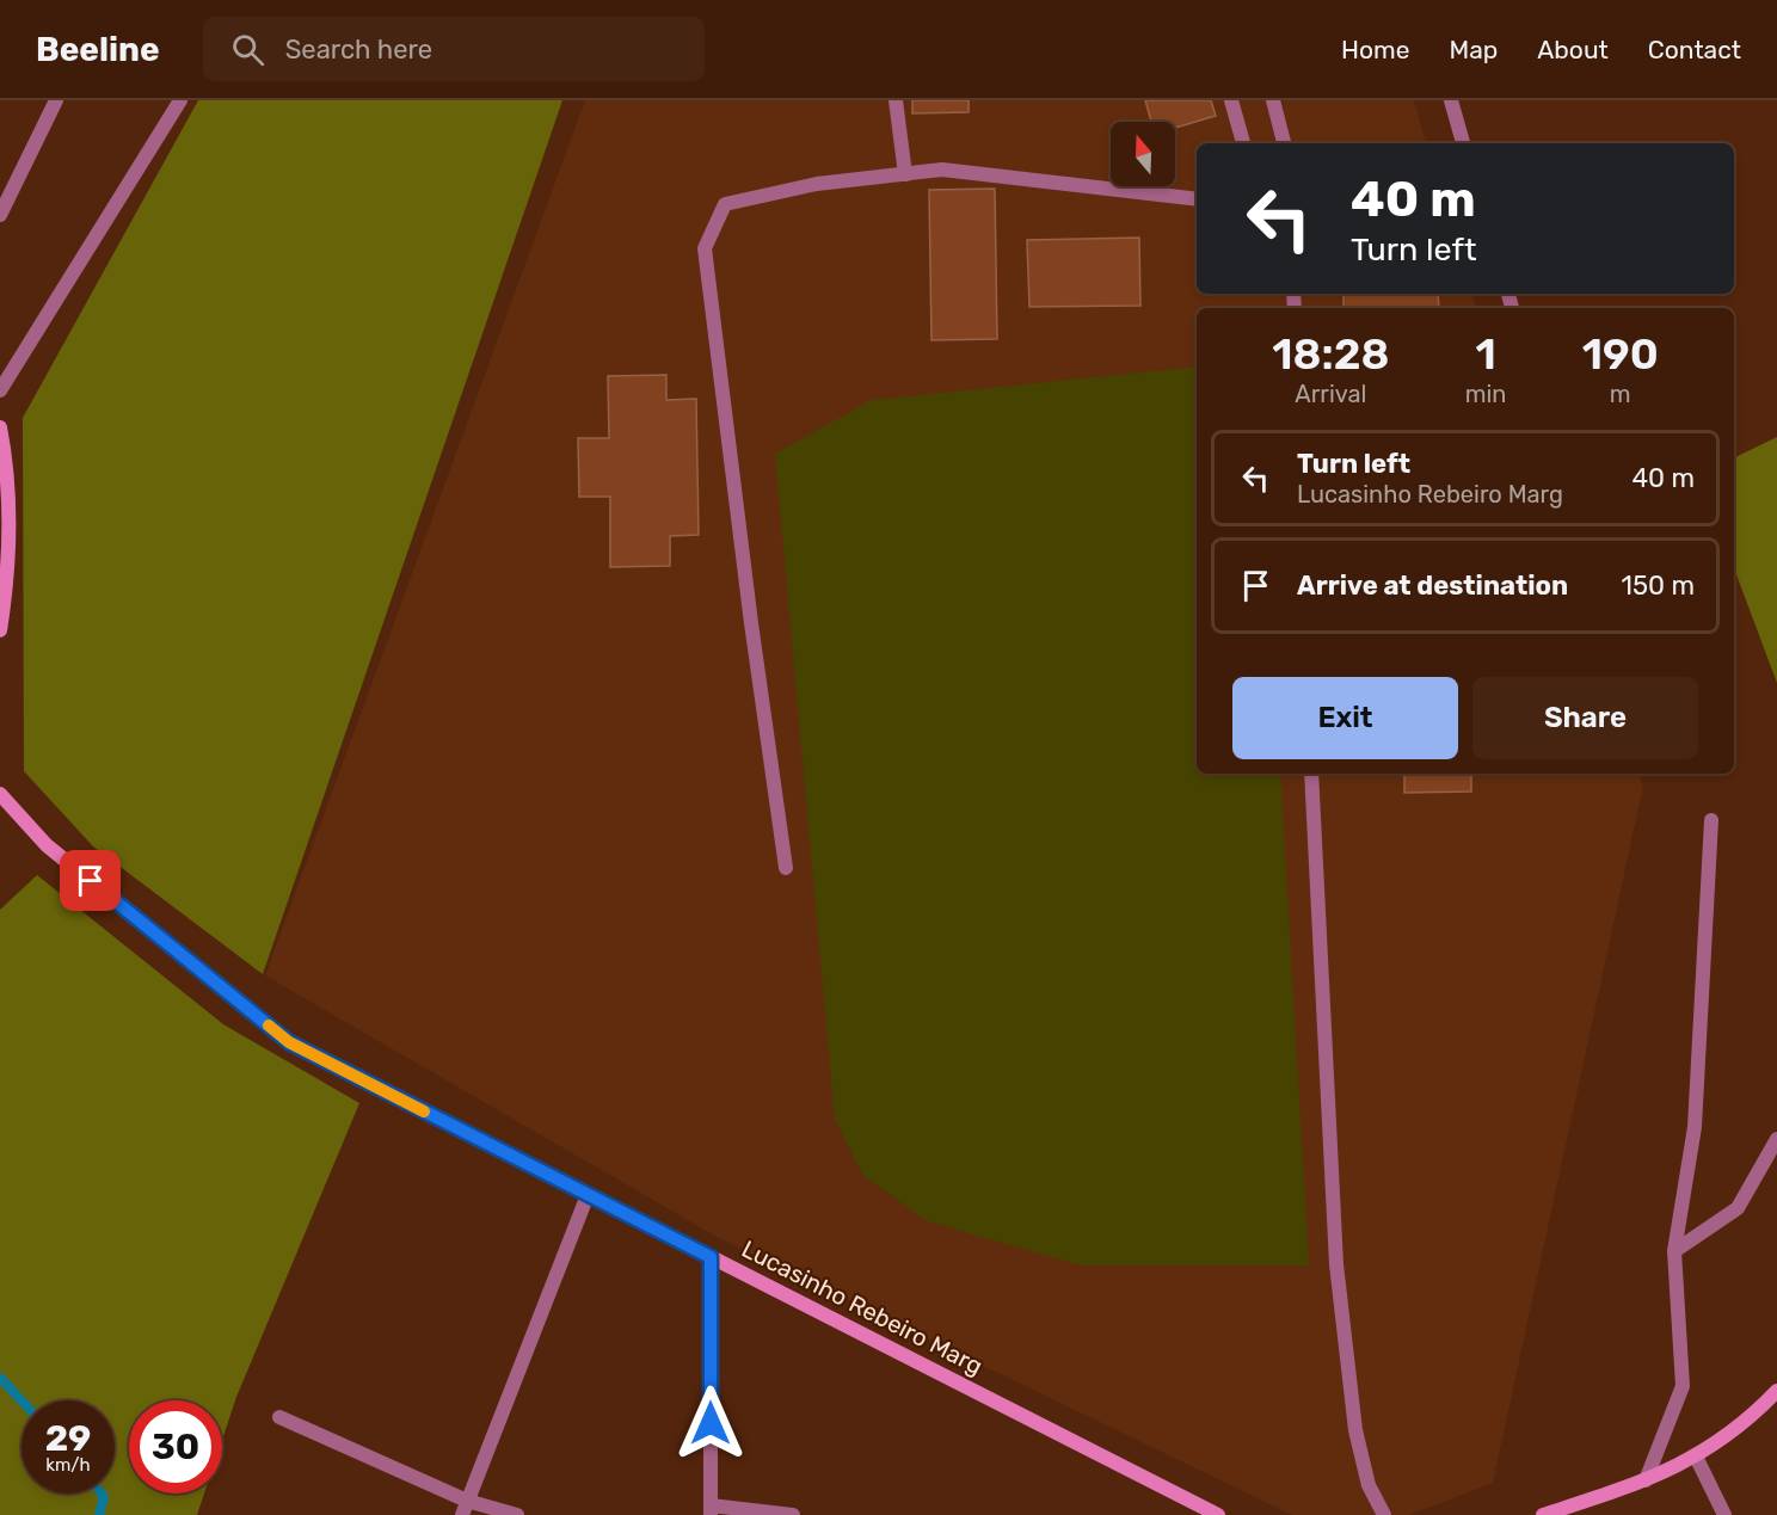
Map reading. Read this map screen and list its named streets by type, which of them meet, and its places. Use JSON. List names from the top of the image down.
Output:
{
  "streets": {
    "street": ["Lucasinho Rebeiro Marg"]
  },
  "north": "top",
  "page": {
    "header": "Beeline",
    "search": "Search here",
    "nav": [
      "Home",
      "Map",
      "About",
      "Contact"
    ],
    "turn": ["40 m", "Turn left"],
    "eta": [
      "18:28",
      "Arrival",
      "1",
      "min",
      "190",
      "m"
    ],
    "list": [
      {
        "name": "Turn left",
        "note": "Lucasinho Rebeiro Marg",
        "value": "40 m"
      },
      {
        "name": "Arrive at destination",
        "value": "150 m"
      }
    ],
    "buttons": ["Exit", "Share"],
    "speed": "29 km/h",
    "limit": "30"
  }
}
